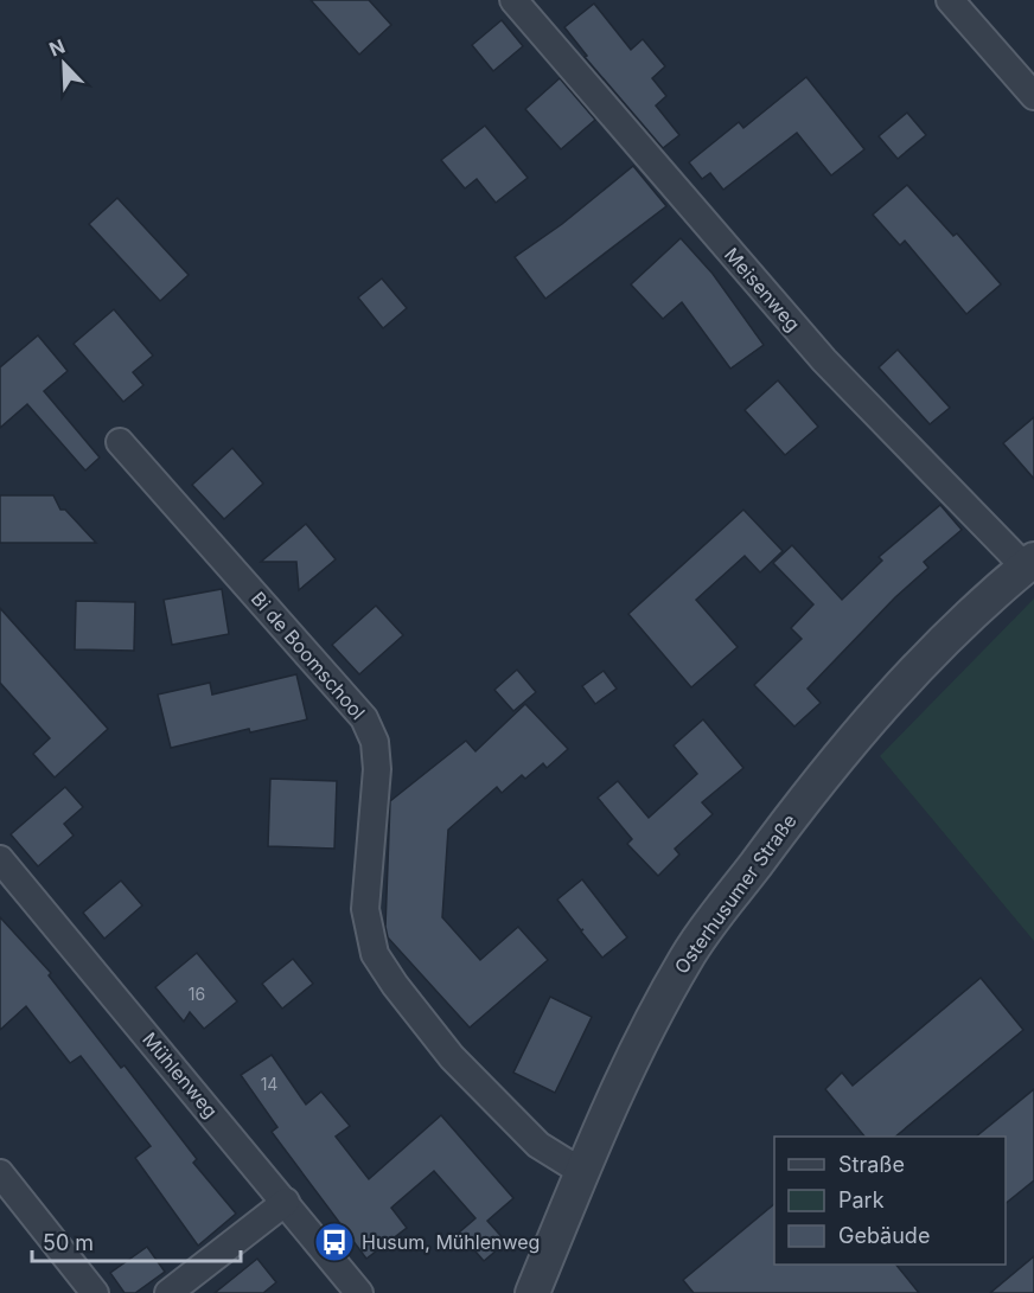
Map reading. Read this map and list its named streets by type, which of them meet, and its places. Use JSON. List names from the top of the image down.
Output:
{
  "streets": {
    "street": [
      "Meisenweg",
      "Bi de Boomschool",
      "Osterhusumer Straße",
      "Mühlenweg"
    ]
  },
  "crossings": [
    ["Meisenweg", "Osterhusumer Straße"],
    ["Bi de Boomschool", "Osterhusumer Straße"]
  ],
  "places": {
    "bus stop": ["Husum, Mühlenweg"]
  },
  "house_numbers": ["16", "14"],
  "legend": ["Straße", "Park", "Gebäude"],
  "scale_bar": "50 m",
  "north": "top left"
}
